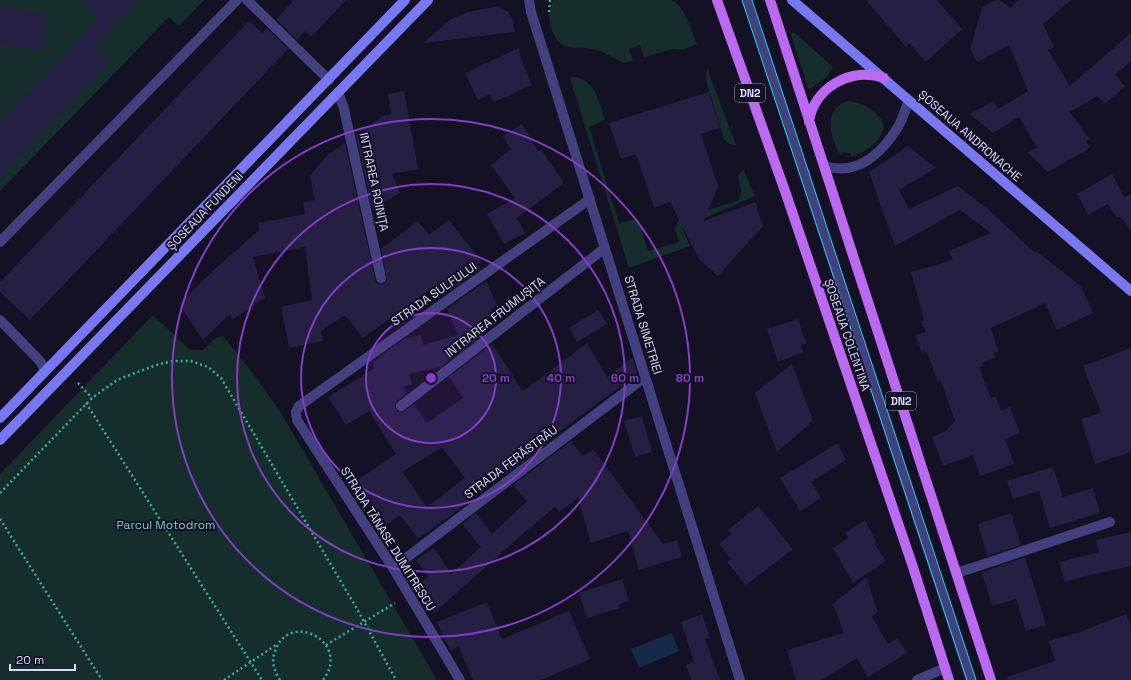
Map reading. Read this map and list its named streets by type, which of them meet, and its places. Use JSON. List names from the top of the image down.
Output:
{
  "streets": {
    "main road": [
      "DN2",
      "ȘOSEAUA ANDRONACHE",
      "ȘOSEAUA FUNDENI",
      "ȘOSEAUA COLENTINA"
    ],
    "street": [
      "INTRAREA ROINIȚA",
      "STRADA SULFULUI",
      "INTRAREA FRUMUȘIȚA",
      "STRADA SIMETRIEI",
      "STRADA FERĂSTRĂU",
      "STRADA TĂNASE DUMITRESCU"
    ]
  },
  "crossings": [
    ["DN2", "ȘOSEAUA ANDRONACHE"],
    ["INTRAREA ROINIȚA", "ȘOSEAUA FUNDENI"],
    ["STRADA SULFULUI", "STRADA SIMETRIEI"],
    ["STRADA SULFULUI", "STRADA TĂNASE DUMITRESCU"],
    ["INTRAREA FRUMUȘIȚA", "STRADA SIMETRIEI"],
    ["STRADA SIMETRIEI", "STRADA FERĂSTRĂU"],
    ["STRADA FERĂSTRĂU", "STRADA TĂNASE DUMITRESCU"]
  ],
  "parks": ["Parcul Motodrom"],
  "scale_bar": "20 m",
  "rings": [
    "20 m",
    "40 m",
    "60 m",
    "80 m"
  ]
}
